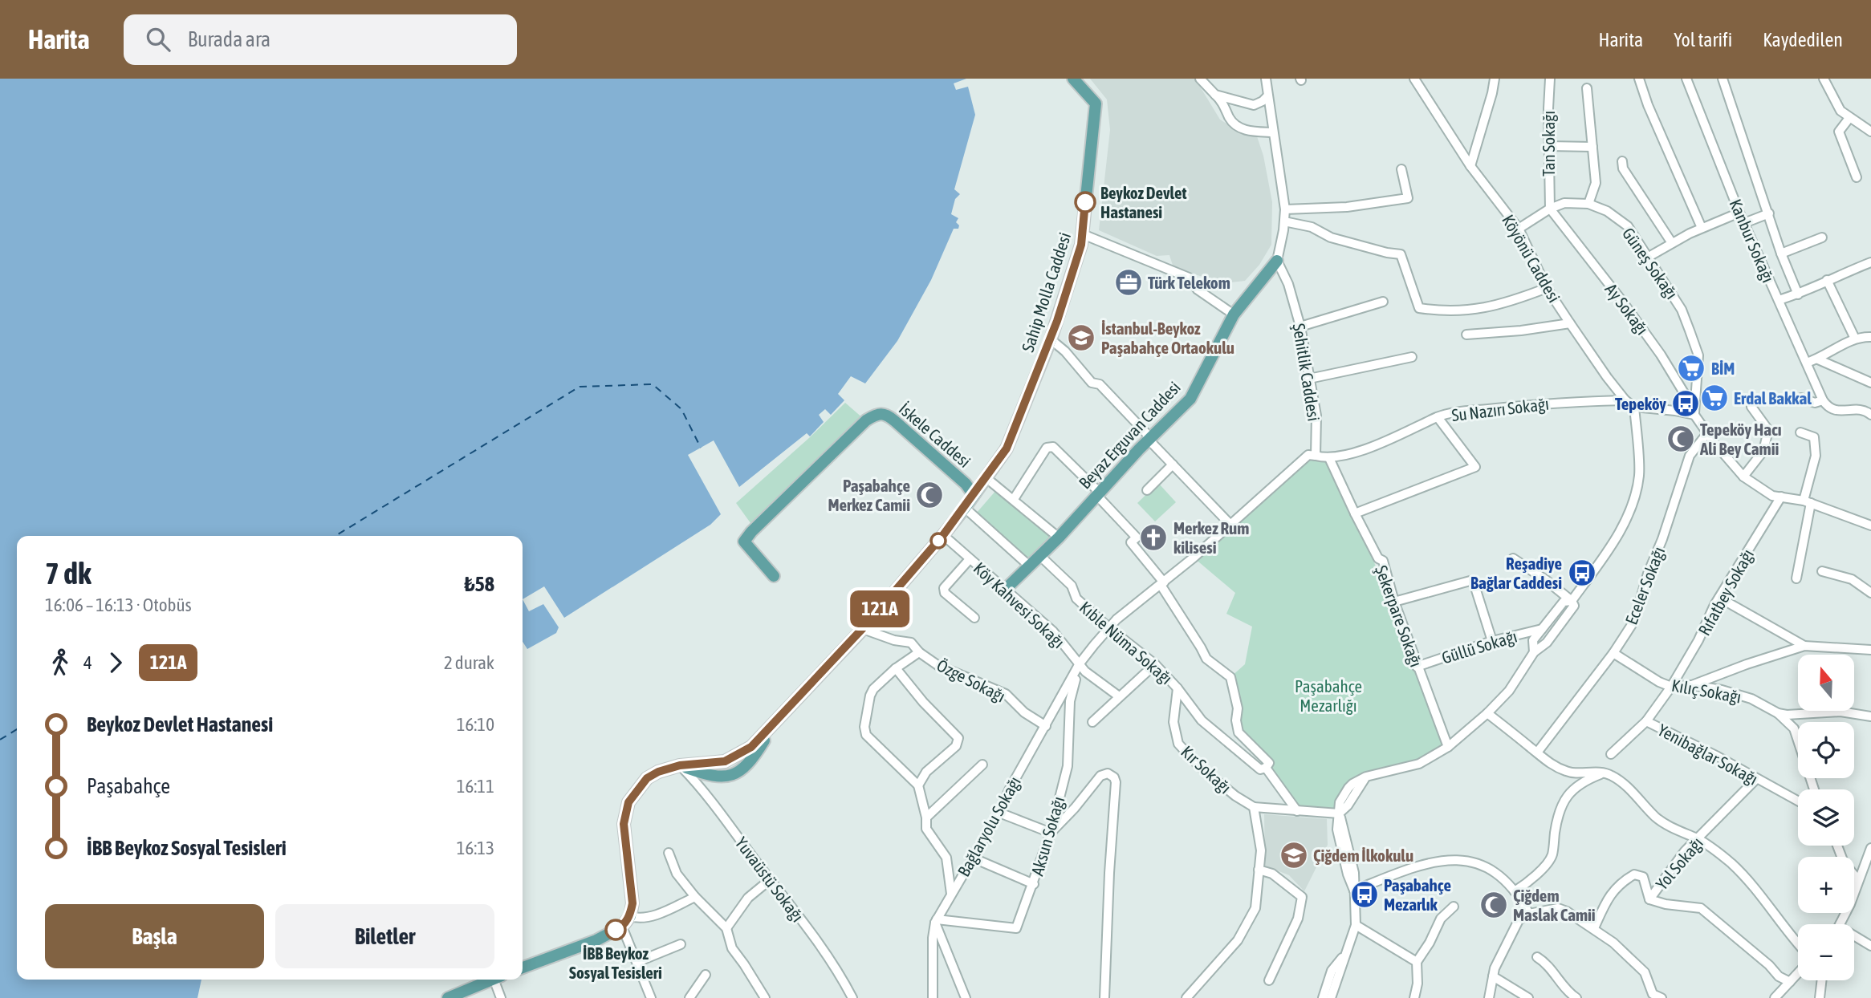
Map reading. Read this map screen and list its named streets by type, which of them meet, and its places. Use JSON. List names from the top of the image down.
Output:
{
  "streets": {
    "main road": ["Sahip Molla Caddesi", "İskele Caddesi", "Beyaz Erguvan Caddesi"],
    "street": [
      "Tan Sokağı",
      "Kanbur Sokağı",
      "Köyönü Caddesi",
      "Güneş Sokağı",
      "Ay Sokağı",
      "Şehitlik Caddesi",
      "Su Nazırı Sokağı",
      "Eceler Sokağı",
      "Rıfatbey Sokağı",
      "Köy Kahvesi Sokağı",
      "Şekerpare Sokağı",
      "Kıble Nüma Sokağı",
      "Güllü Sokağı",
      "Özge Sokağı",
      "Kılıç Sokağı",
      "Yenibağlar Sokağı",
      "Kır Sokağı",
      "Bağlaryolu Sokağı",
      "Aksun Sokağı",
      "Yol Sokağı",
      "Yuvaüstü Sokağı"
    ]
  },
  "crossings": [
    ["Tan Sokağı", "Güneş Sokağı"],
    ["Tan Sokağı", "Ay Sokağı"],
    ["Köyönü Caddesi", "Güneş Sokağı"],
    ["Köyönü Caddesi", "Su Nazırı Sokağı"],
    ["Güneş Sokağı", "Ay Sokağı"],
    ["Sahip Molla Caddesi", "İskele Caddesi"],
    ["Sahip Molla Caddesi", "Köy Kahvesi Sokağı"],
    ["Sahip Molla Caddesi", "Özge Sokağı"],
    ["Sahip Molla Caddesi", "Yuvaüstü Sokağı"],
    ["Ay Sokağı", "Eceler Sokağı"],
    ["Ay Sokağı", "Rıfatbey Sokağı"],
    ["Şehitlik Caddesi", "Su Nazırı Sokağı"],
    ["Şehitlik Caddesi", "Beyaz Erguvan Caddesi"],
    ["Su Nazırı Sokağı", "Şekerpare Sokağı"],
    ["Beyaz Erguvan Caddesi", "Köy Kahvesi Sokağı"],
    ["Beyaz Erguvan Caddesi", "Kıble Nüma Sokağı"],
    ["Eceler Sokağı", "Kılıç Sokağı"],
    ["Rıfatbey Sokağı", "Kılıç Sokağı"],
    ["Rıfatbey Sokağı", "Yenibağlar Sokağı"],
    ["Köy Kahvesi Sokağı", "Bağlaryolu Sokağı"],
    ["Köy Kahvesi Sokağı", "Aksun Sokağı"],
    ["Şekerpare Sokağı", "Güllü Sokağı"],
    ["Kıble Nüma Sokağı", "Kır Sokağı"],
    ["Özge Sokağı", "Bağlaryolu Sokağı"],
    ["Kılıç Sokağı", "Yenibağlar Sokağı"],
    ["Yenibağlar Sokağı", "Yol Sokağı"],
    ["Bağlaryolu Sokağı", "Aksun Sokağı"]
  ],
  "parks": ["Paşabahçe Mezarlığı"],
  "places": {
    "other": ["Beykoz Devlet Hastanesi", "İBB Beykoz Sosyal Tesisleri"],
    "office": ["Türk Telekom"],
    "school or university": ["İstanbul-Beykoz Paşabahçe Ortaokulu", "Çiğdem İlkokulu"],
    "supermarket": ["BİM", "Erdal Bakkal"],
    "bus stop": ["Tepeköy", "Reşadiye Bağlar Caddesi", "Paşabahçe Mezarlık"],
    "mosque": ["Tepeköy Hacı Ali Bey Camii", "Paşabahçe Merkez Camii", "Çiğdem Maslak Camii"],
    "church": ["Merkez Rum kilisesi"]
  },
  "lines": ["bus line 121A"],
  "north": "top",
  "page": {
    "header": "Harita",
    "search": "Burada ara",
    "nav": ["Harita", "Yol tarifi", "Kaydedilen"],
    "on_map": "121A",
    "heading": ["7 dk", "16:06 – 16:13 · Otobüs", "₺58"],
    "legs": ["4", "121A", "2 durak"],
    "map_buttons": ["+", "−"],
    "list": [
      {
        "name": "Beykoz Devlet Hastanesi",
        "value": "16:10"
      },
      {
        "name": "Paşabahçe",
        "value": "16:11"
      },
      {
        "name": "İBB Beykoz Sosyal Tesisleri",
        "value": "16:13"
      }
    ],
    "buttons": ["Başla", "Biletler"]
  }
}
